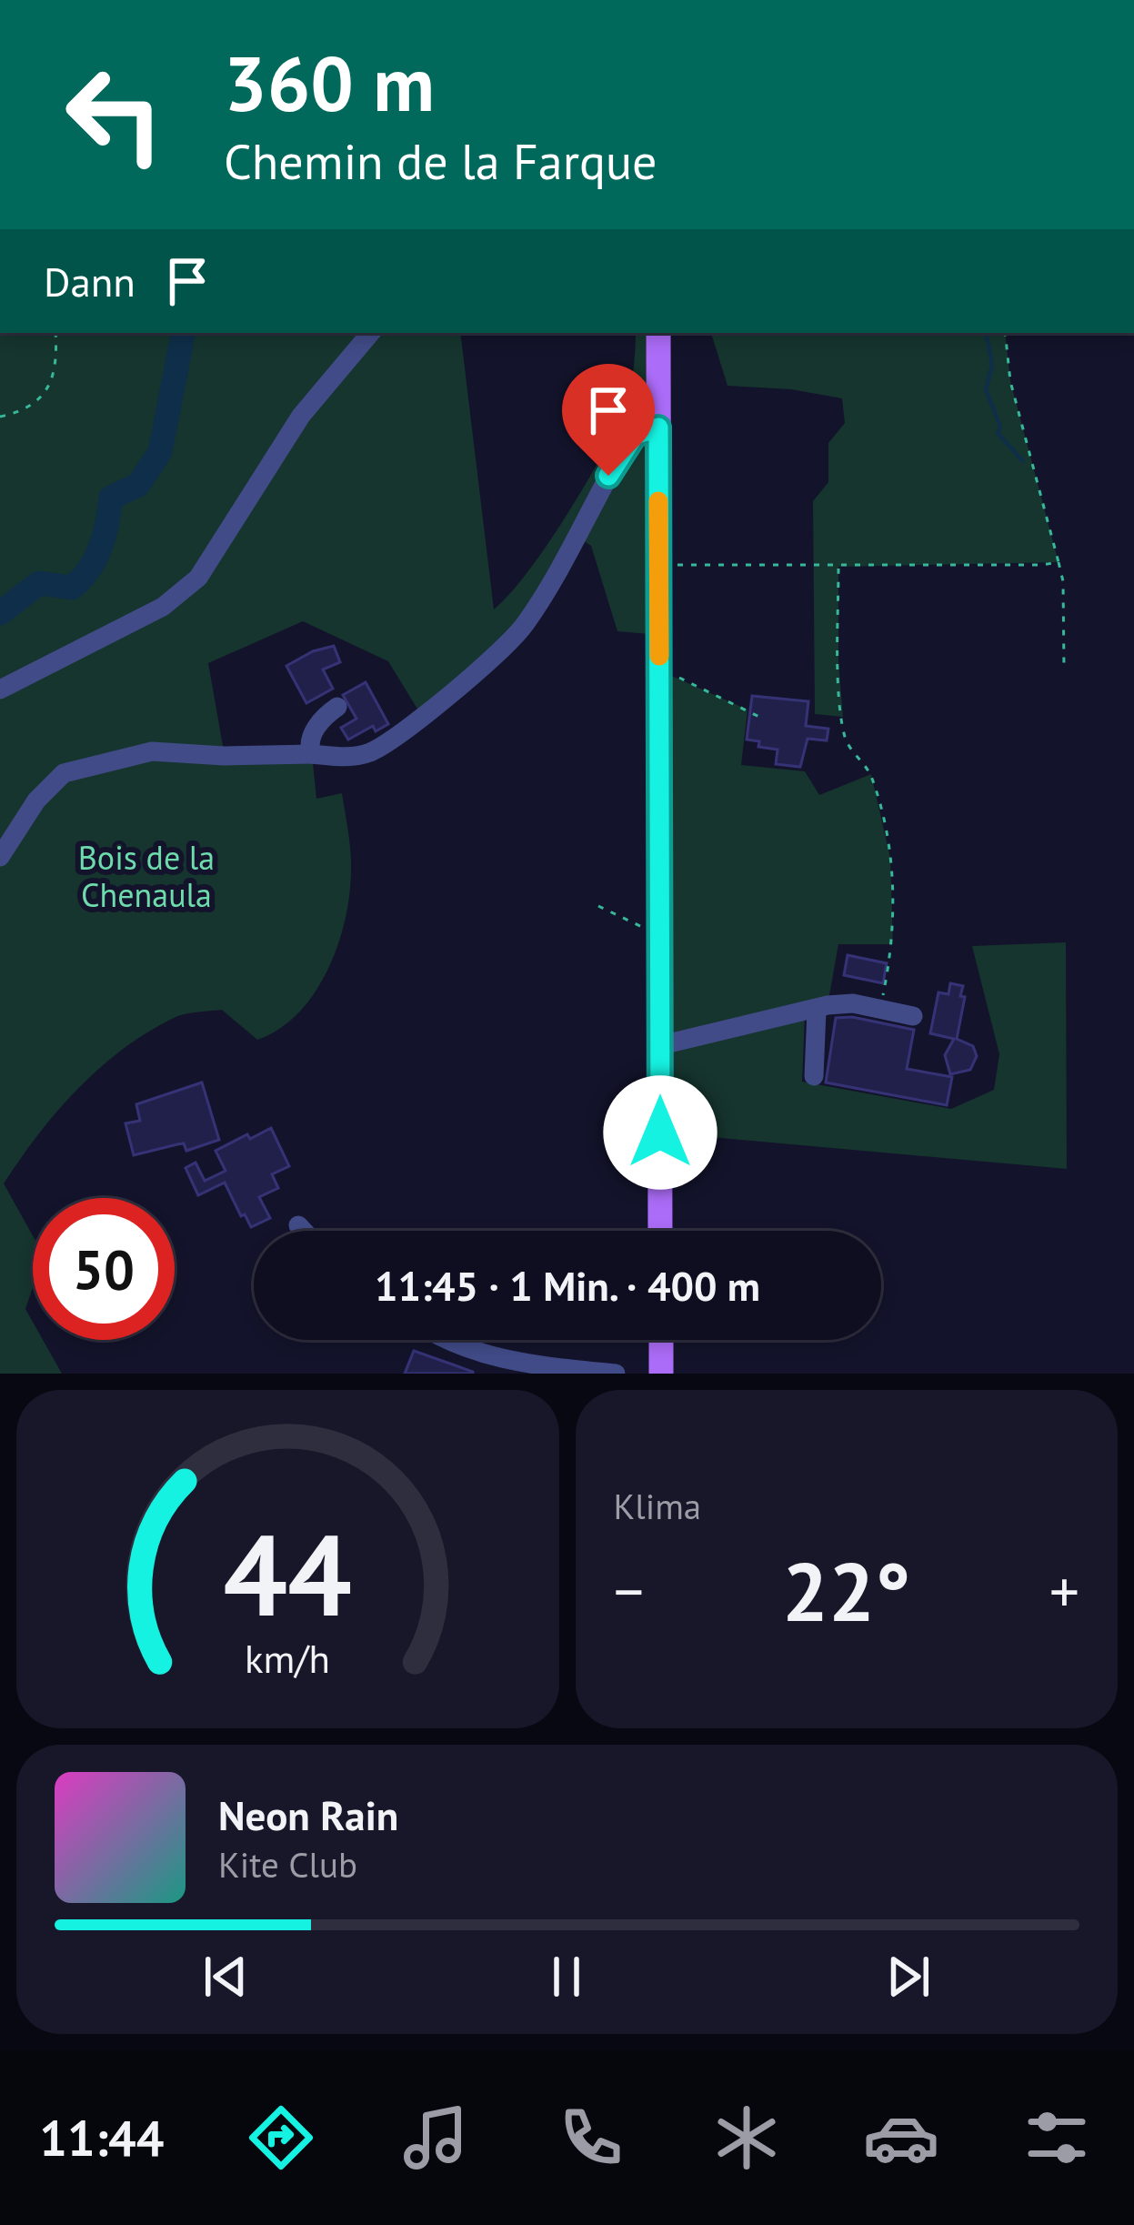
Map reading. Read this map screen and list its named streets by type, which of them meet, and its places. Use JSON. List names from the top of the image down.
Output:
{
  "parks": ["Bois de la Chenaula"],
  "page": {
    "turn": ["360 m", "Chemin de la Farque"],
    "then": "Dann",
    "limit": "50",
    "trip": "11:45 · 1 Min. · 400 m",
    "tile": "Klima",
    "heat": ["−", "22°", "+"],
    "song": ["Neon Rain", "Kite Club"],
    "tabs": "11:44",
    "gauge": ["44", "km/h"]
  }
}
